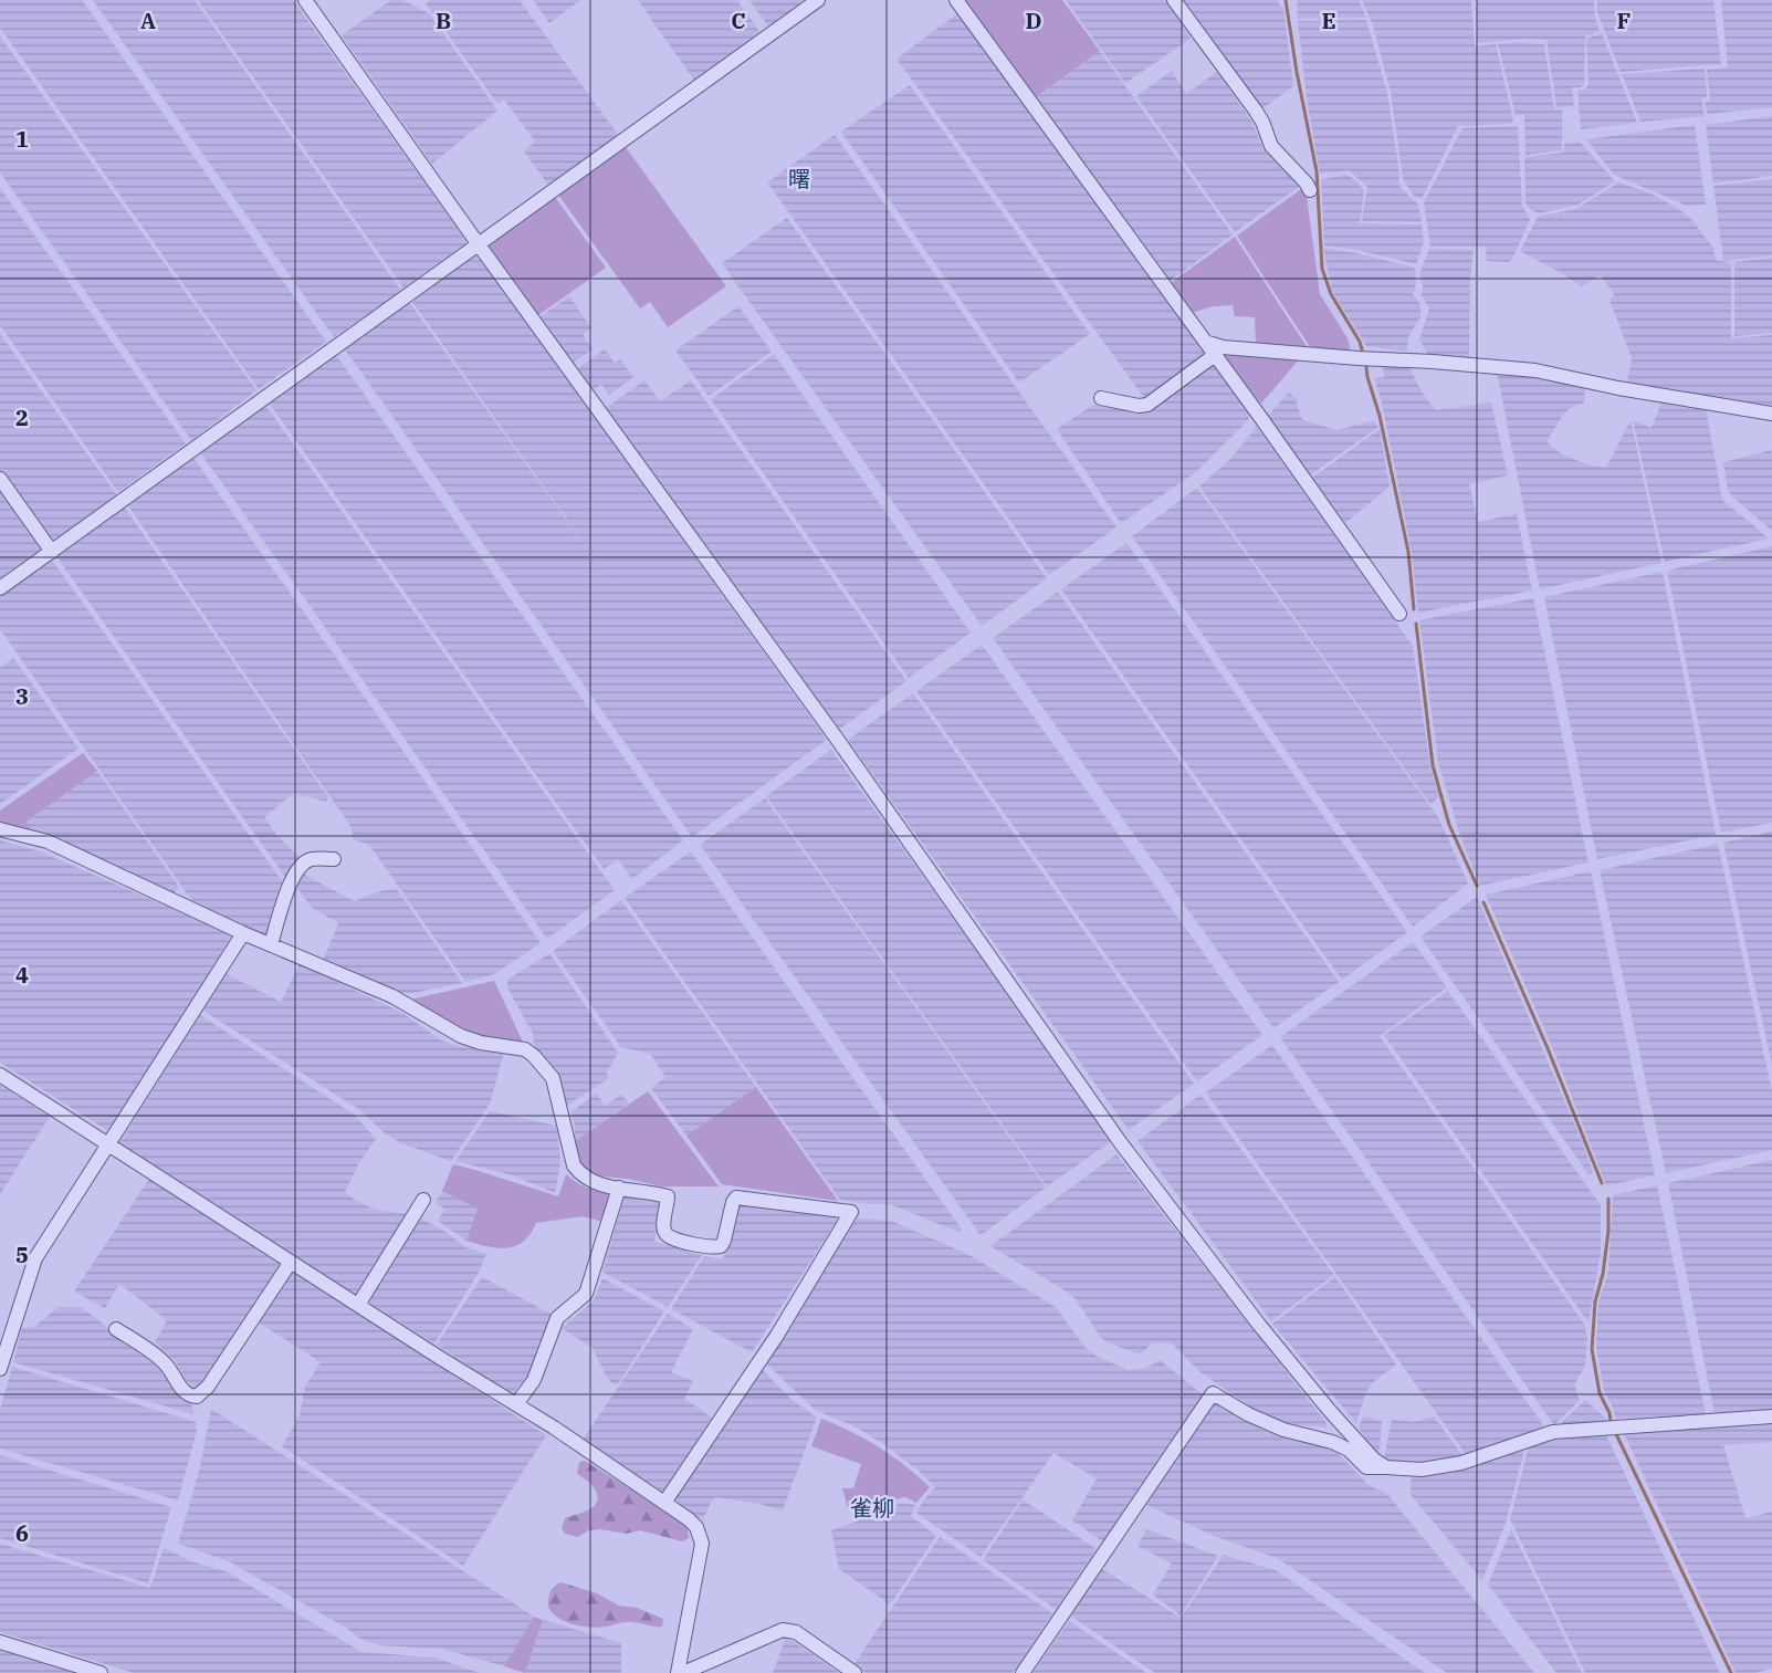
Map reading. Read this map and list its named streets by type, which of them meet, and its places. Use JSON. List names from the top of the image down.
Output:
{
  "districts": ["曙", "雀柳"],
  "grid": {
    "columns": [
      "A",
      "B",
      "C",
      "D",
      "E",
      "F"
    ],
    "rows": [
      "1",
      "2",
      "3",
      "4",
      "5",
      "6"
    ]
  }
}
